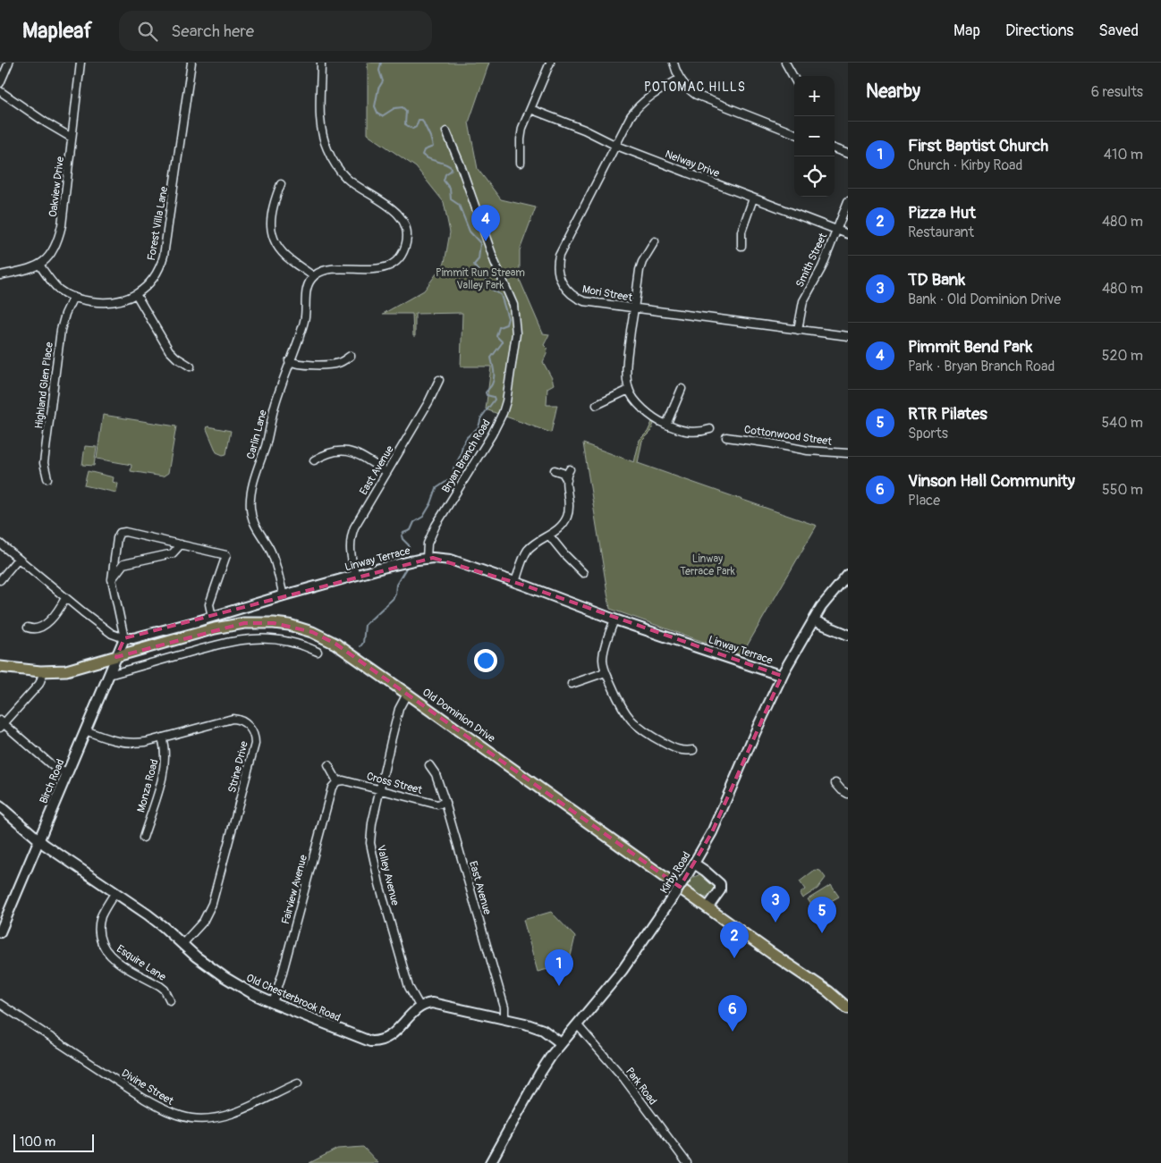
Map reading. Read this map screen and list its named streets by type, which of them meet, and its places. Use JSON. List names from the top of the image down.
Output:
{
  "streets": {
    "main road": ["Old Dominion Drive"],
    "street": [
      "Nelway Drive",
      "Oakview Drive",
      "Forest Villa Lane",
      "Smith Street",
      "Mori Street",
      "Highland Glen Place",
      "Carlin Lane",
      "Cottonwood Street",
      "Bryan Branch Road",
      "East Avenue",
      "Linway Terrace",
      "Strine Drive",
      "Birch Road",
      "Cross Street",
      "Monza Road",
      "Kirby Road",
      "Valley Avenue",
      "Fairview Avenue",
      "Esquire Lane",
      "Old Chesterbrook Road",
      "Park Road",
      "Divine Street"
    ]
  },
  "crossings": [
    ["Nelway Drive", "Smith Street"],
    ["Nelway Drive", "Mori Street"],
    ["Oakview Drive", "Forest Villa Lane"],
    ["Forest Villa Lane", "Highland Glen Place"],
    ["Smith Street", "Mori Street"],
    ["Carlin Lane", "Linway Terrace"],
    ["Bryan Branch Road", "Linway Terrace"],
    ["East Avenue", "Linway Terrace"],
    ["East Avenue", "Cross Street"],
    ["Linway Terrace", "Birch Road"],
    ["Linway Terrace", "Kirby Road"],
    ["Old Dominion Drive", "Birch Road"],
    ["Old Dominion Drive", "Valley Avenue"],
    ["Strine Drive", "Birch Road"],
    ["Strine Drive", "Monza Road"],
    ["Strine Drive", "Old Chesterbrook Road"],
    ["Birch Road", "Old Chesterbrook Road"],
    ["Cross Street", "Valley Avenue"],
    ["Cross Street", "Fairview Avenue"],
    ["Kirby Road", "Park Road"],
    ["Valley Avenue", "Old Chesterbrook Road"],
    ["Fairview Avenue", "Old Chesterbrook Road"],
    ["Esquire Lane", "Old Chesterbrook Road"]
  ],
  "districts": ["POTOMAC HILLS"],
  "parks": ["Pimmit Run Stream Valley Park", "Linway Terrace Park"],
  "scale_bar": "100 m",
  "page": {
    "header": "Mapleaf",
    "search": "Search here",
    "nav": ["Map", "Directions", "Saved"],
    "heading": ["Nearby", "6 results"],
    "map_buttons": ["+", "−"],
    "list": [
      {
        "mark": "1",
        "name": "First Baptist Church",
        "note": "Church · Kirby Road",
        "value": "410 m"
      },
      {
        "mark": "2",
        "name": "Pizza Hut",
        "note": "Restaurant",
        "value": "480 m"
      },
      {
        "mark": "3",
        "name": "TD Bank",
        "note": "Bank · Old Dominion Drive",
        "value": "480 m"
      },
      {
        "mark": "4",
        "name": "Pimmit Bend Park",
        "note": "Park · Bryan Branch Road",
        "value": "520 m"
      },
      {
        "mark": "5",
        "name": "RTR Pilates",
        "note": "Sports",
        "value": "540 m"
      },
      {
        "mark": "6",
        "name": "Vinson Hall Community",
        "note": "Place",
        "value": "550 m"
      }
    ],
    "pins": [
      "4",
      "3",
      "5",
      "2",
      "1",
      "6"
    ],
    "scale": "100 m"
  }
}
